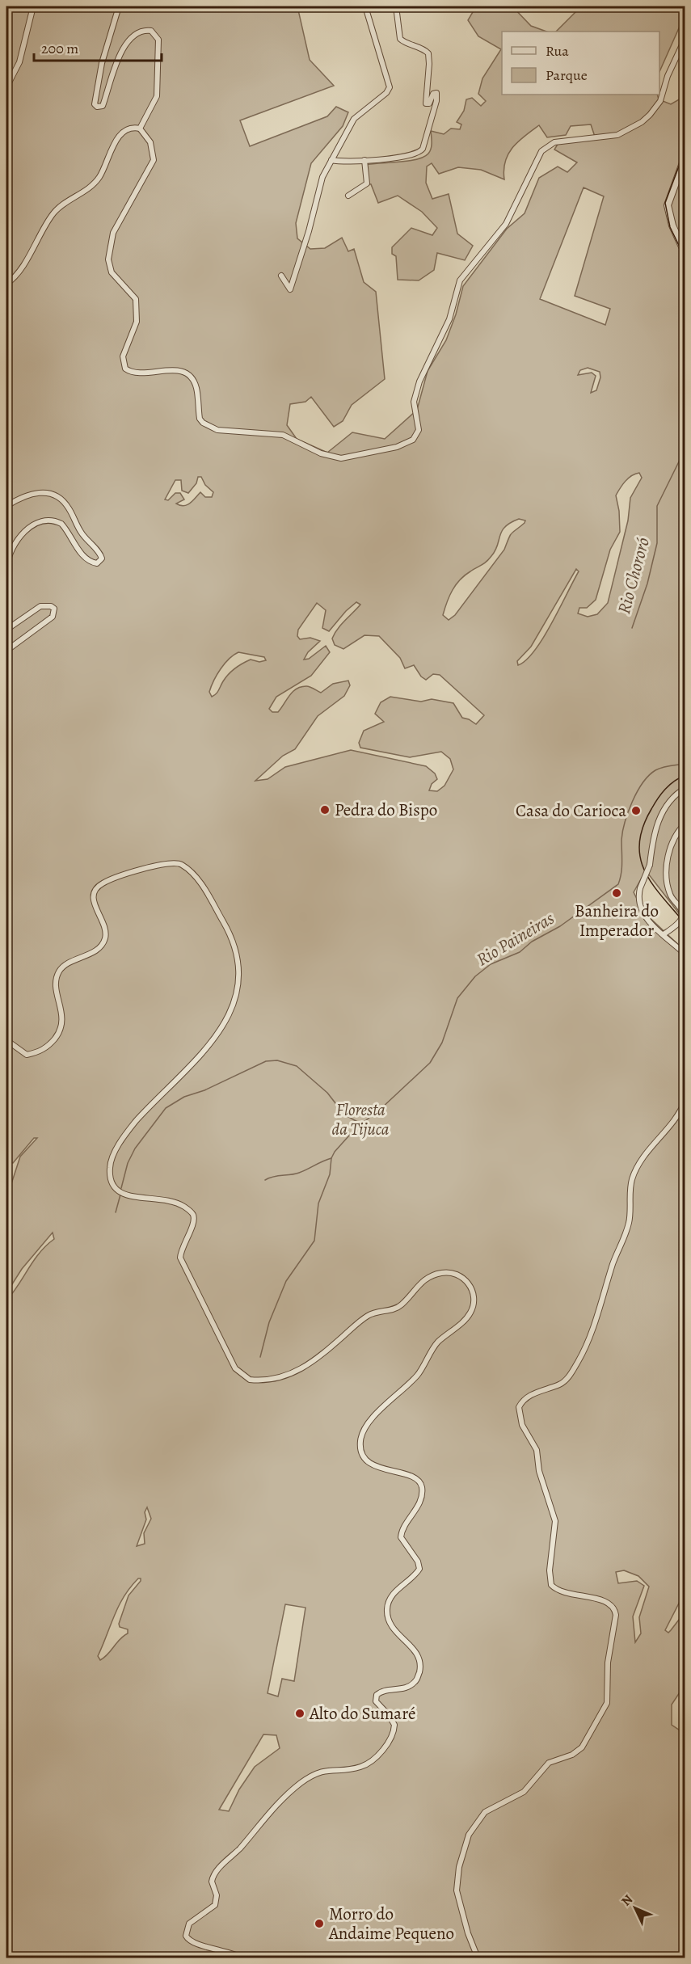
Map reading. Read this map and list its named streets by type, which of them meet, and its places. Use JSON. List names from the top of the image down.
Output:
{
  "water": ["Rio Chororó", "Rio Paineiras"],
  "parks": ["Floresta da Tijuca"],
  "places": [
    "Pedra do Bispo",
    "Casa do Carioca",
    "Banheira do Imperador",
    "Alto do Sumaré",
    "Morro do Andaime Pequeno"
  ],
  "legend": ["Rua", "Parque"],
  "scale_bar": "200 m",
  "north": "top left"
}
